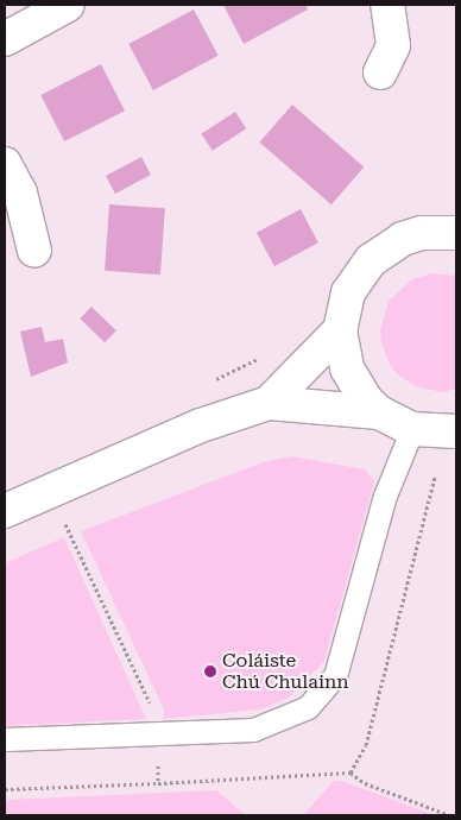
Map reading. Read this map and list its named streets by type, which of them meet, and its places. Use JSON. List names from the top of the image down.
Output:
{
  "places": ["Coláiste Chú Chulainn"]
}
